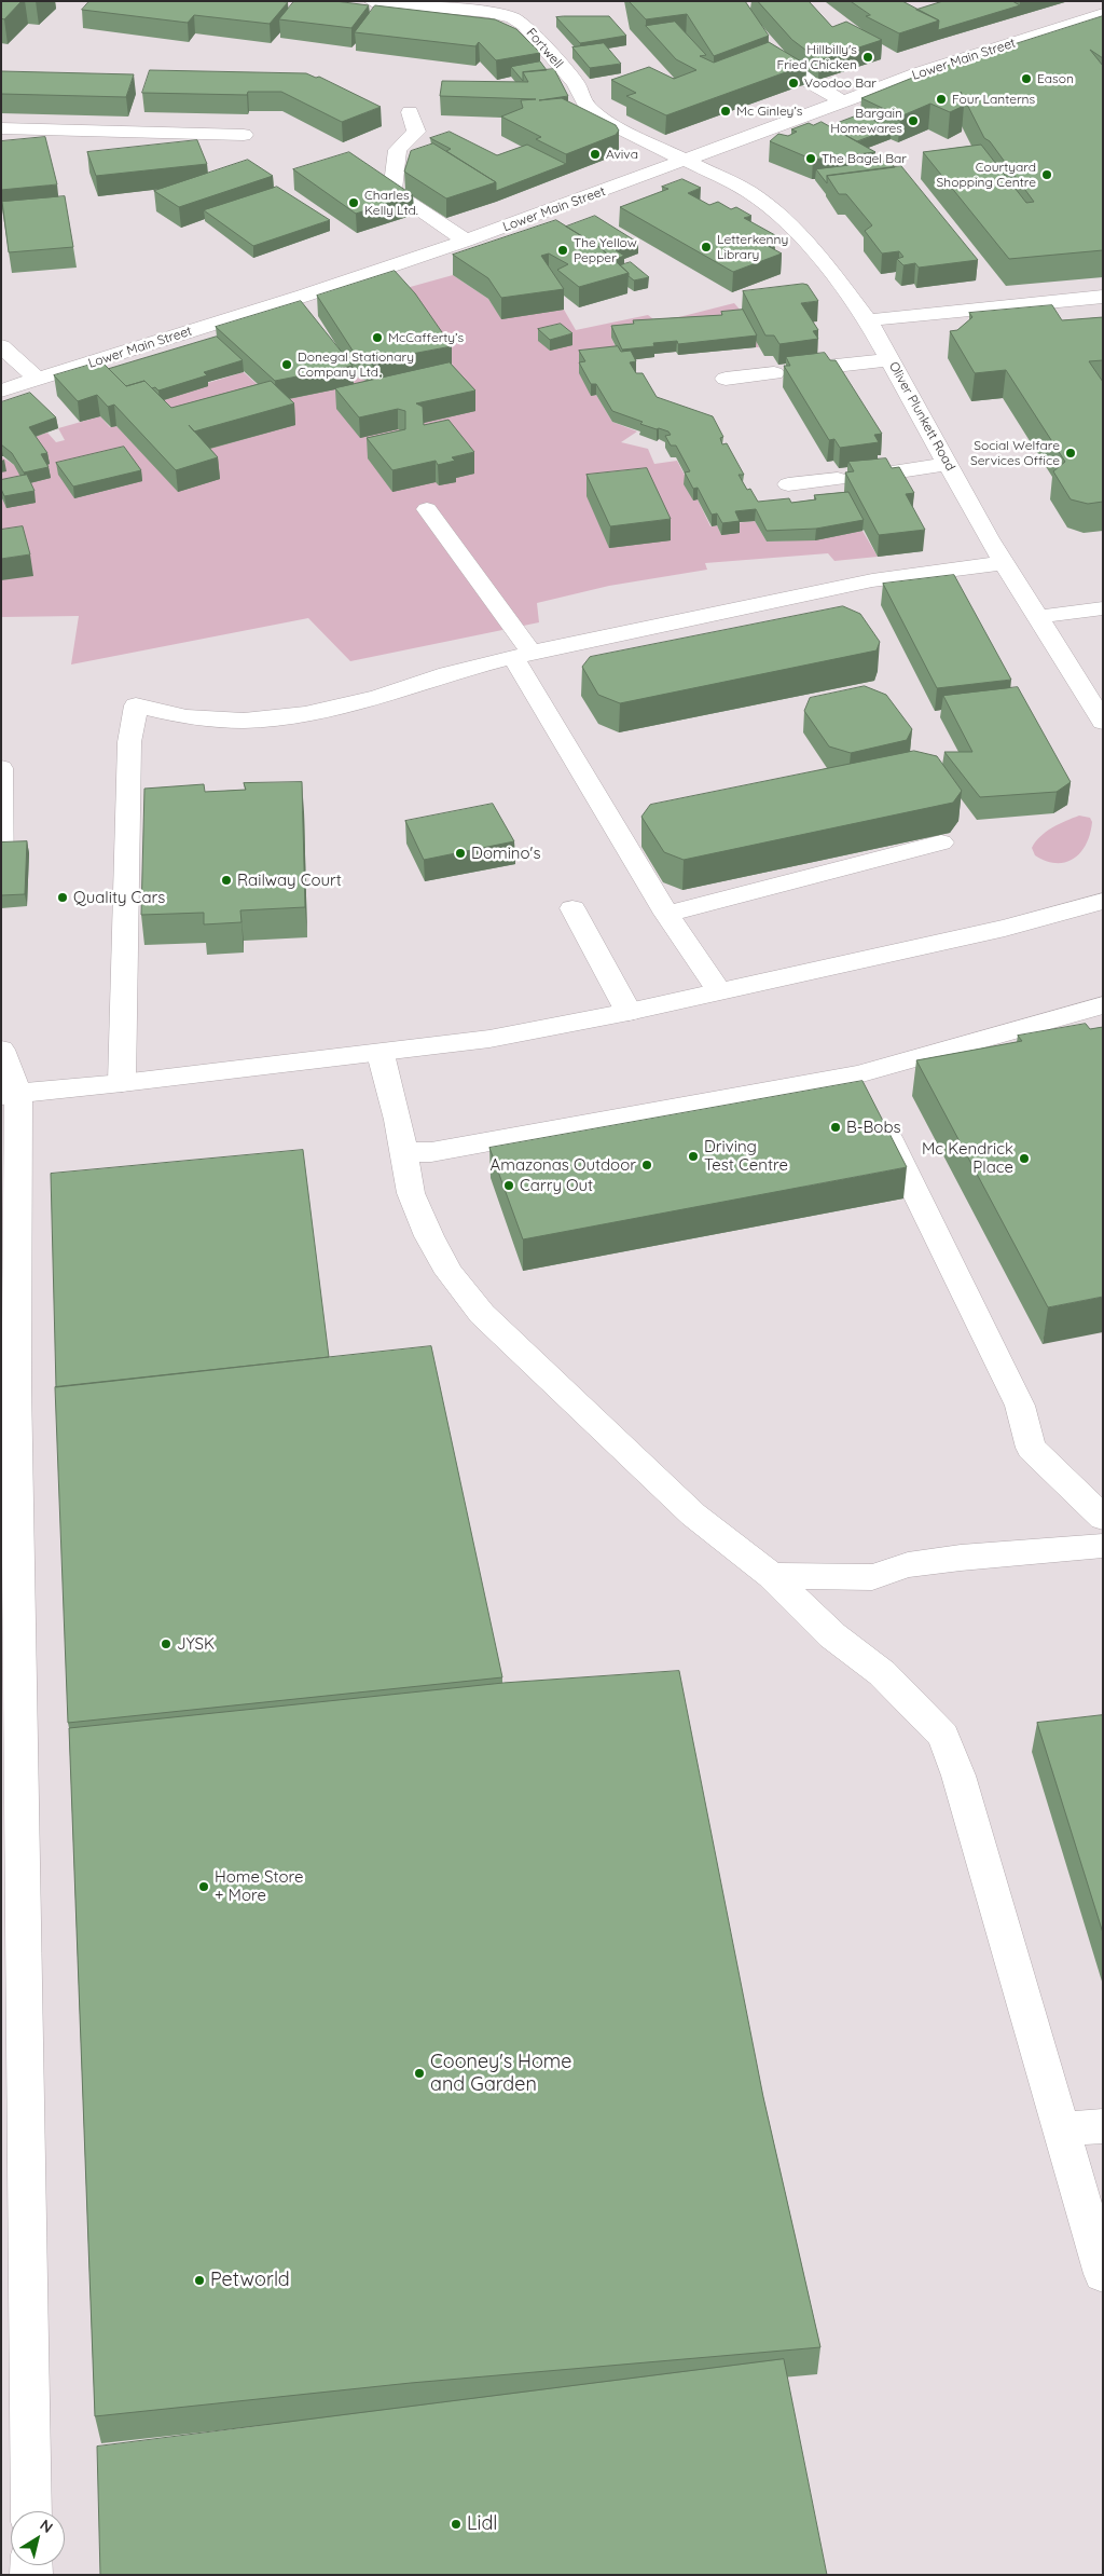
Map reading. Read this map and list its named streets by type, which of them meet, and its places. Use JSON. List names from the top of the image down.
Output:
{
  "streets": {
    "street": ["Fortwell", "Lower Main Street", "Oliver Plunkett Road"]
  },
  "crossings": [
    ["Fortwell", "Lower Main Street"],
    ["Fortwell", "Oliver Plunkett Road"],
    ["Lower Main Street", "Oliver Plunkett Road"]
  ],
  "places": [
    "Hillbilly's Fried Chicken",
    "Eason",
    "Voodoo Bar",
    "Four Lanterns",
    "Mc Ginley’s",
    "Bargain Homewares",
    "Aviva",
    "The Bagel Bar",
    "Courtyard Shopping Centre",
    "Charles Kelly Ltd.",
    "Letterkenny Library",
    "The Yellow Pepper",
    "McCafferty’s",
    "Donegal Stationary Company Ltd.",
    "Social Welfare Services Office",
    "Domino's",
    "Railway Court",
    "Quality Cars",
    "B-Bobs",
    "Driving Test Centre",
    "Mc Kendrick Place",
    "Amazonas Outdoor",
    "Carry Out",
    "JYSK",
    "Home Store + More",
    "Cooney's Home and Garden",
    "Petworld",
    "Lidl"
  ],
  "north": "top right"
}
